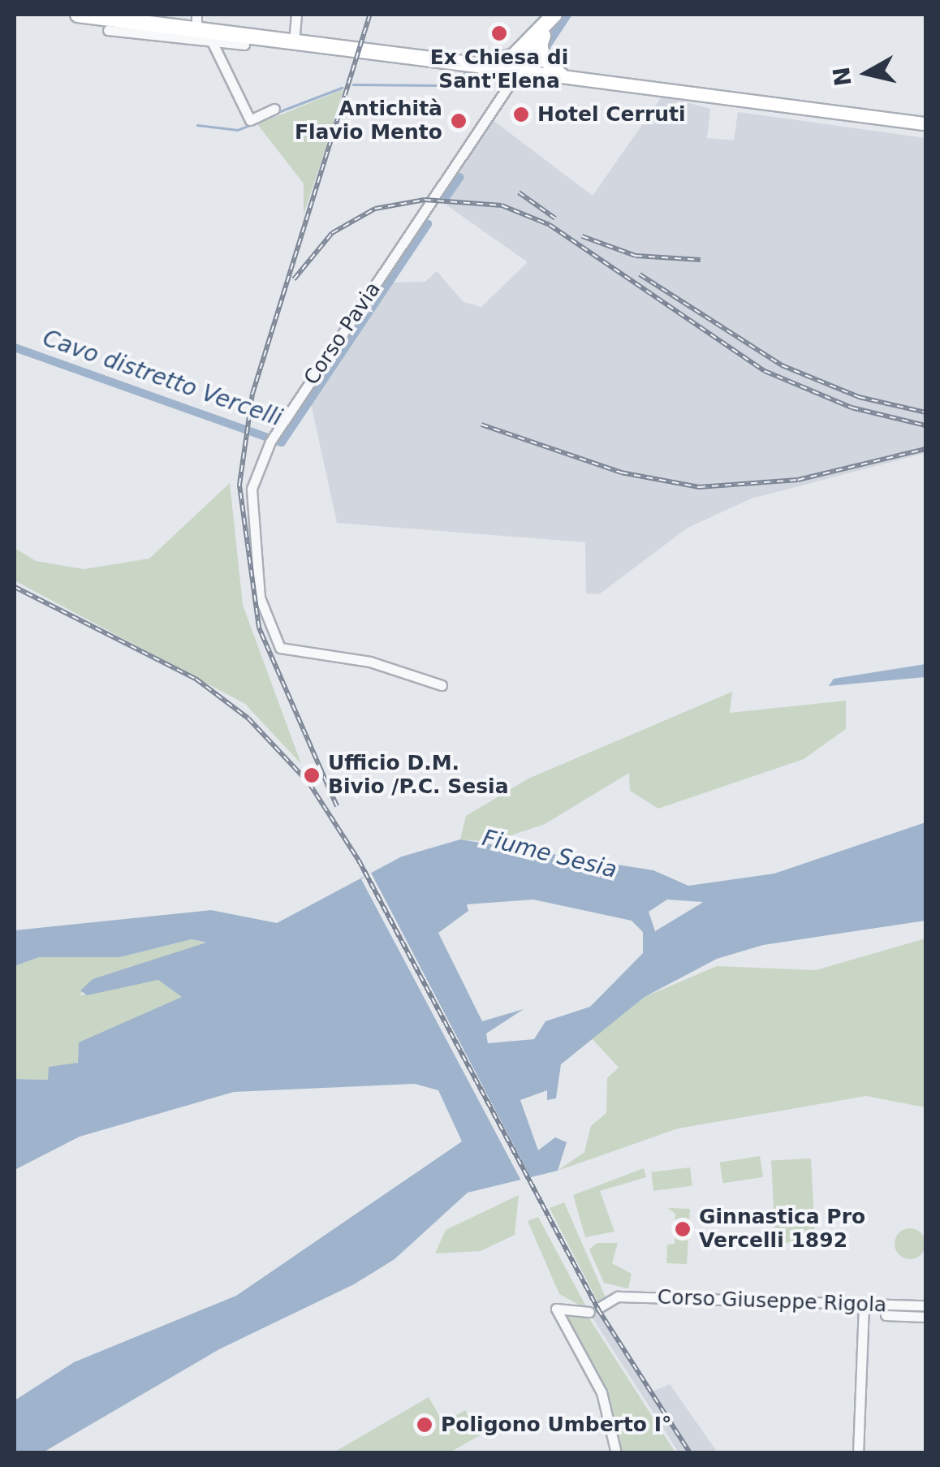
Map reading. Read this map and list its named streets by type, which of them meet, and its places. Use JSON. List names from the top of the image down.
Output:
{
  "streets": {
    "street": ["Corso Pavia", "Corso Giuseppe Rigola"]
  },
  "water": ["Cavo distretto Vercelli", "Fiume Sesia"],
  "places": [
    "Ex Chiesa di Sant'Elena",
    "Hotel Cerruti",
    "Antichità Flavio Mento",
    "Ufficio D.M. Bivio /P.C. Sesia",
    "Ginnastica Pro Vercelli 1892",
    "Poligono Umberto I°"
  ],
  "north": "left"
}
